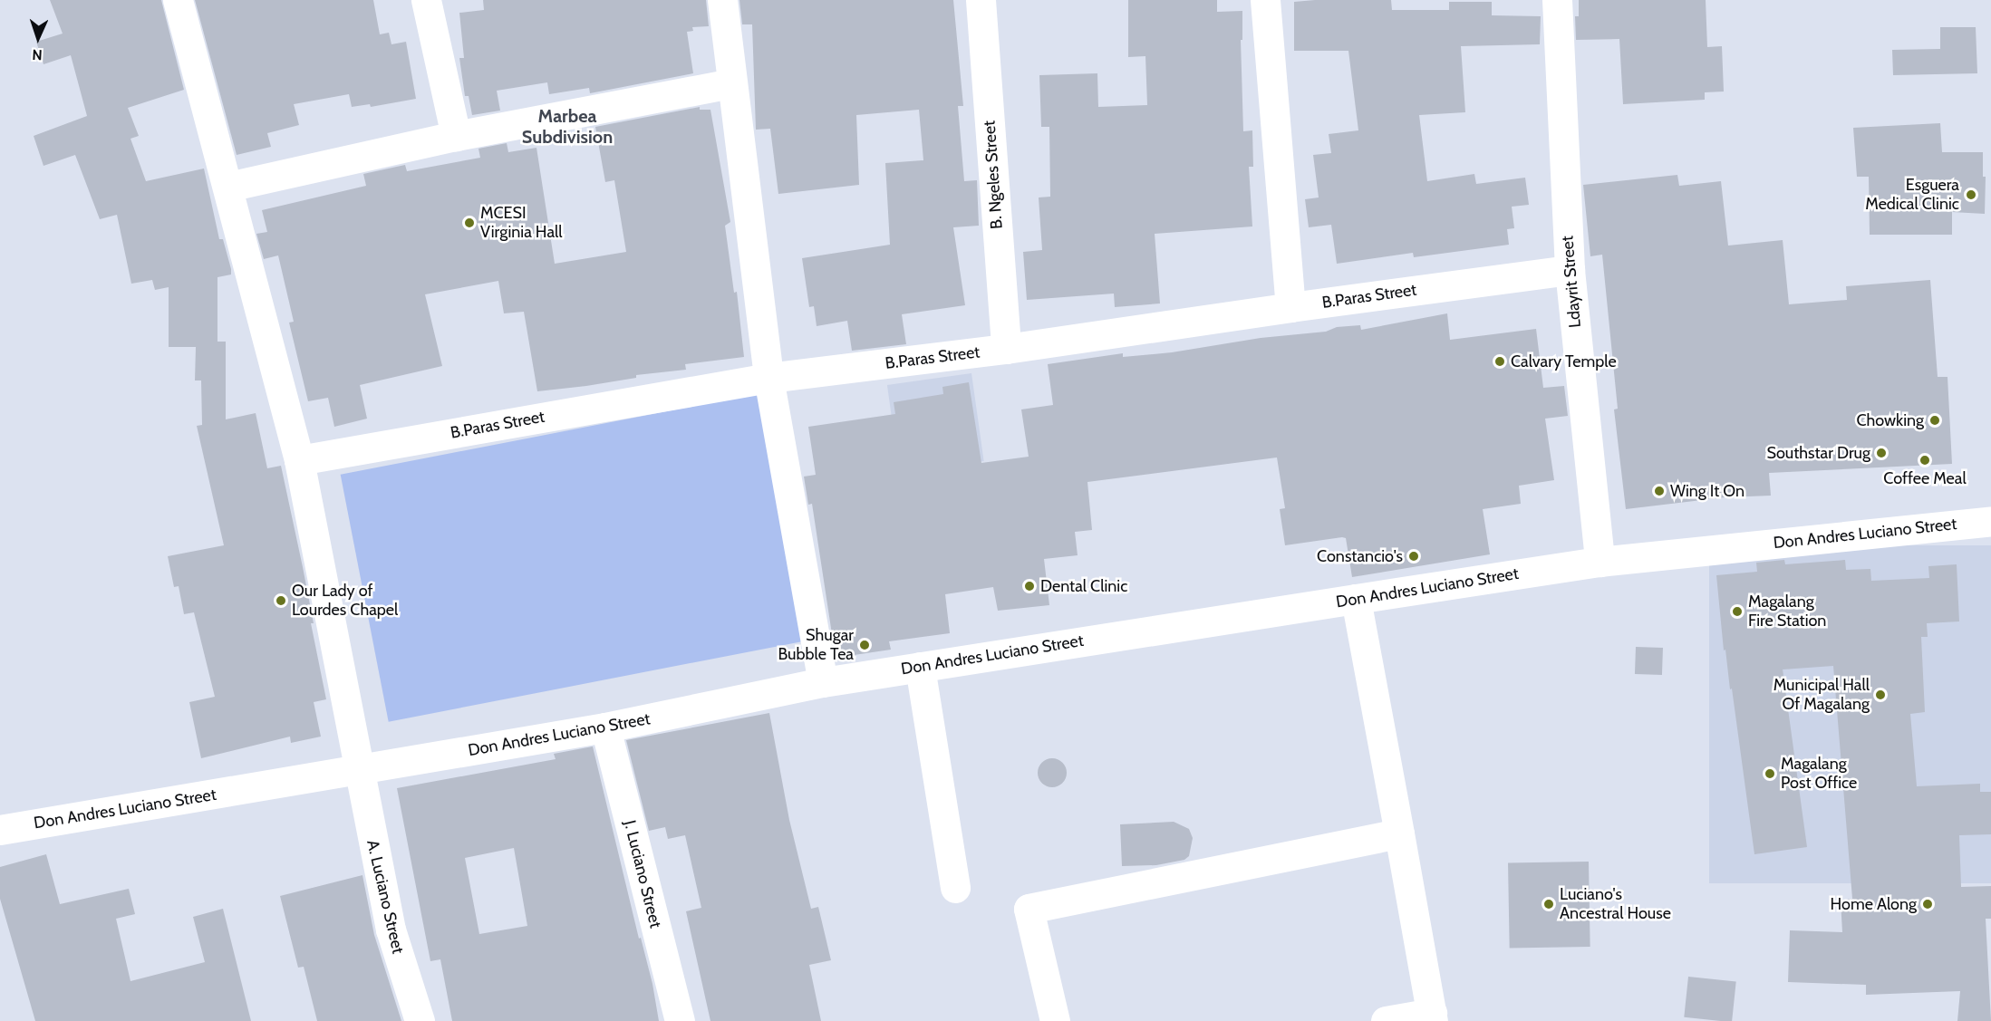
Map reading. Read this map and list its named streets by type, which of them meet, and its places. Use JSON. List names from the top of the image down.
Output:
{
  "streets": {
    "street": [
      "B. Ngeles Street",
      "Ldayrit Street",
      "B.Paras Street",
      "Don Andres Luciano Street",
      "J. Luciano Street",
      "A. Luciano Street"
    ]
  },
  "crossings": [
    ["B. Ngeles Street", "B.Paras Street"],
    ["Ldayrit Street", "B.Paras Street"],
    ["Ldayrit Street", "Don Andres Luciano Street"],
    ["B.Paras Street", "A. Luciano Street"],
    ["Don Andres Luciano Street", "J. Luciano Street"],
    ["Don Andres Luciano Street", "A. Luciano Street"]
  ],
  "districts": ["Marbea Subdivision"],
  "places": [
    "Esguera Medical Clinic",
    "MCESI Virginia Hall",
    "Calvary Temple",
    "Chowking",
    "Southstar Drug",
    "Coffee Meal",
    "Wing It On",
    "Constancio's",
    "Dental Clinic",
    "Our Lady of Lourdes Chapel",
    "Magalang Fire Station",
    "Shugar Bubble Tea",
    "Municipal Hall Of Magalang",
    "Magalang Post Office",
    "Luciano's Ancestral House",
    "Home Along"
  ],
  "north": "bottom"
}
